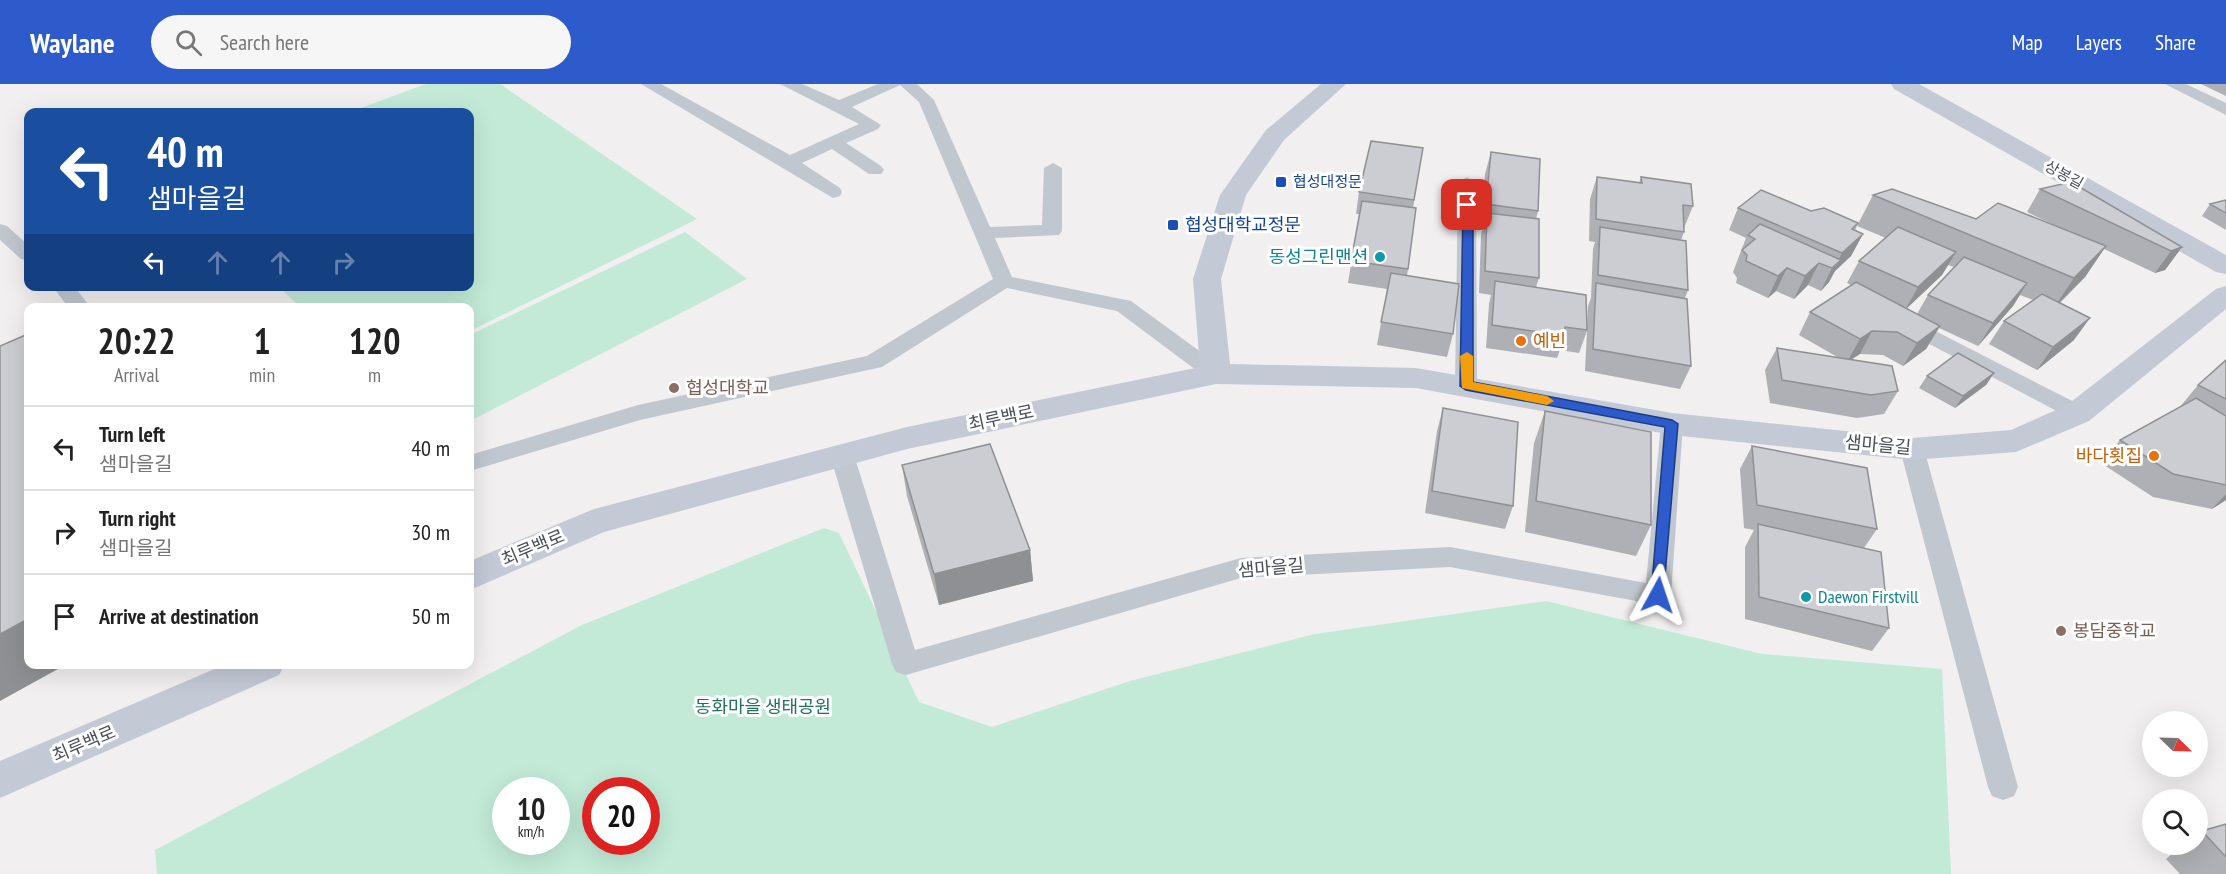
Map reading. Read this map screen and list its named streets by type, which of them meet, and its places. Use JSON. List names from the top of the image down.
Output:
{
  "streets": {
    "street": ["상봉길", "최루백로", "샘마을길"]
  },
  "crossings": [
    ["최루백로", "샘마을길"]
  ],
  "parks": ["동화마을 생태공원"],
  "places": {
    "transit": ["협성대정문", "협성대학교정문"],
    "other": [
      "동성그린맨션",
      "예빈",
      "협성대학교",
      "바다횟집",
      "Daewon Firstvill",
      "봉담중학교"
    ]
  },
  "north": "bottom right",
  "page": {
    "header": "Waylane",
    "search": "Search here",
    "nav": ["Map", "Layers", "Share"],
    "turn": ["40 m", "샘마을길"],
    "eta": [
      "20:22",
      "Arrival",
      "1",
      "min",
      "120",
      "m"
    ],
    "list": [
      {
        "name": "Turn left",
        "note": "샘마을길",
        "value": "40 m"
      },
      {
        "name": "Turn right",
        "note": "샘마을길",
        "value": "30 m"
      },
      {
        "name": "Arrive at destination",
        "value": "50 m"
      }
    ],
    "speed": "10 km/h",
    "limit": "20"
  }
}
